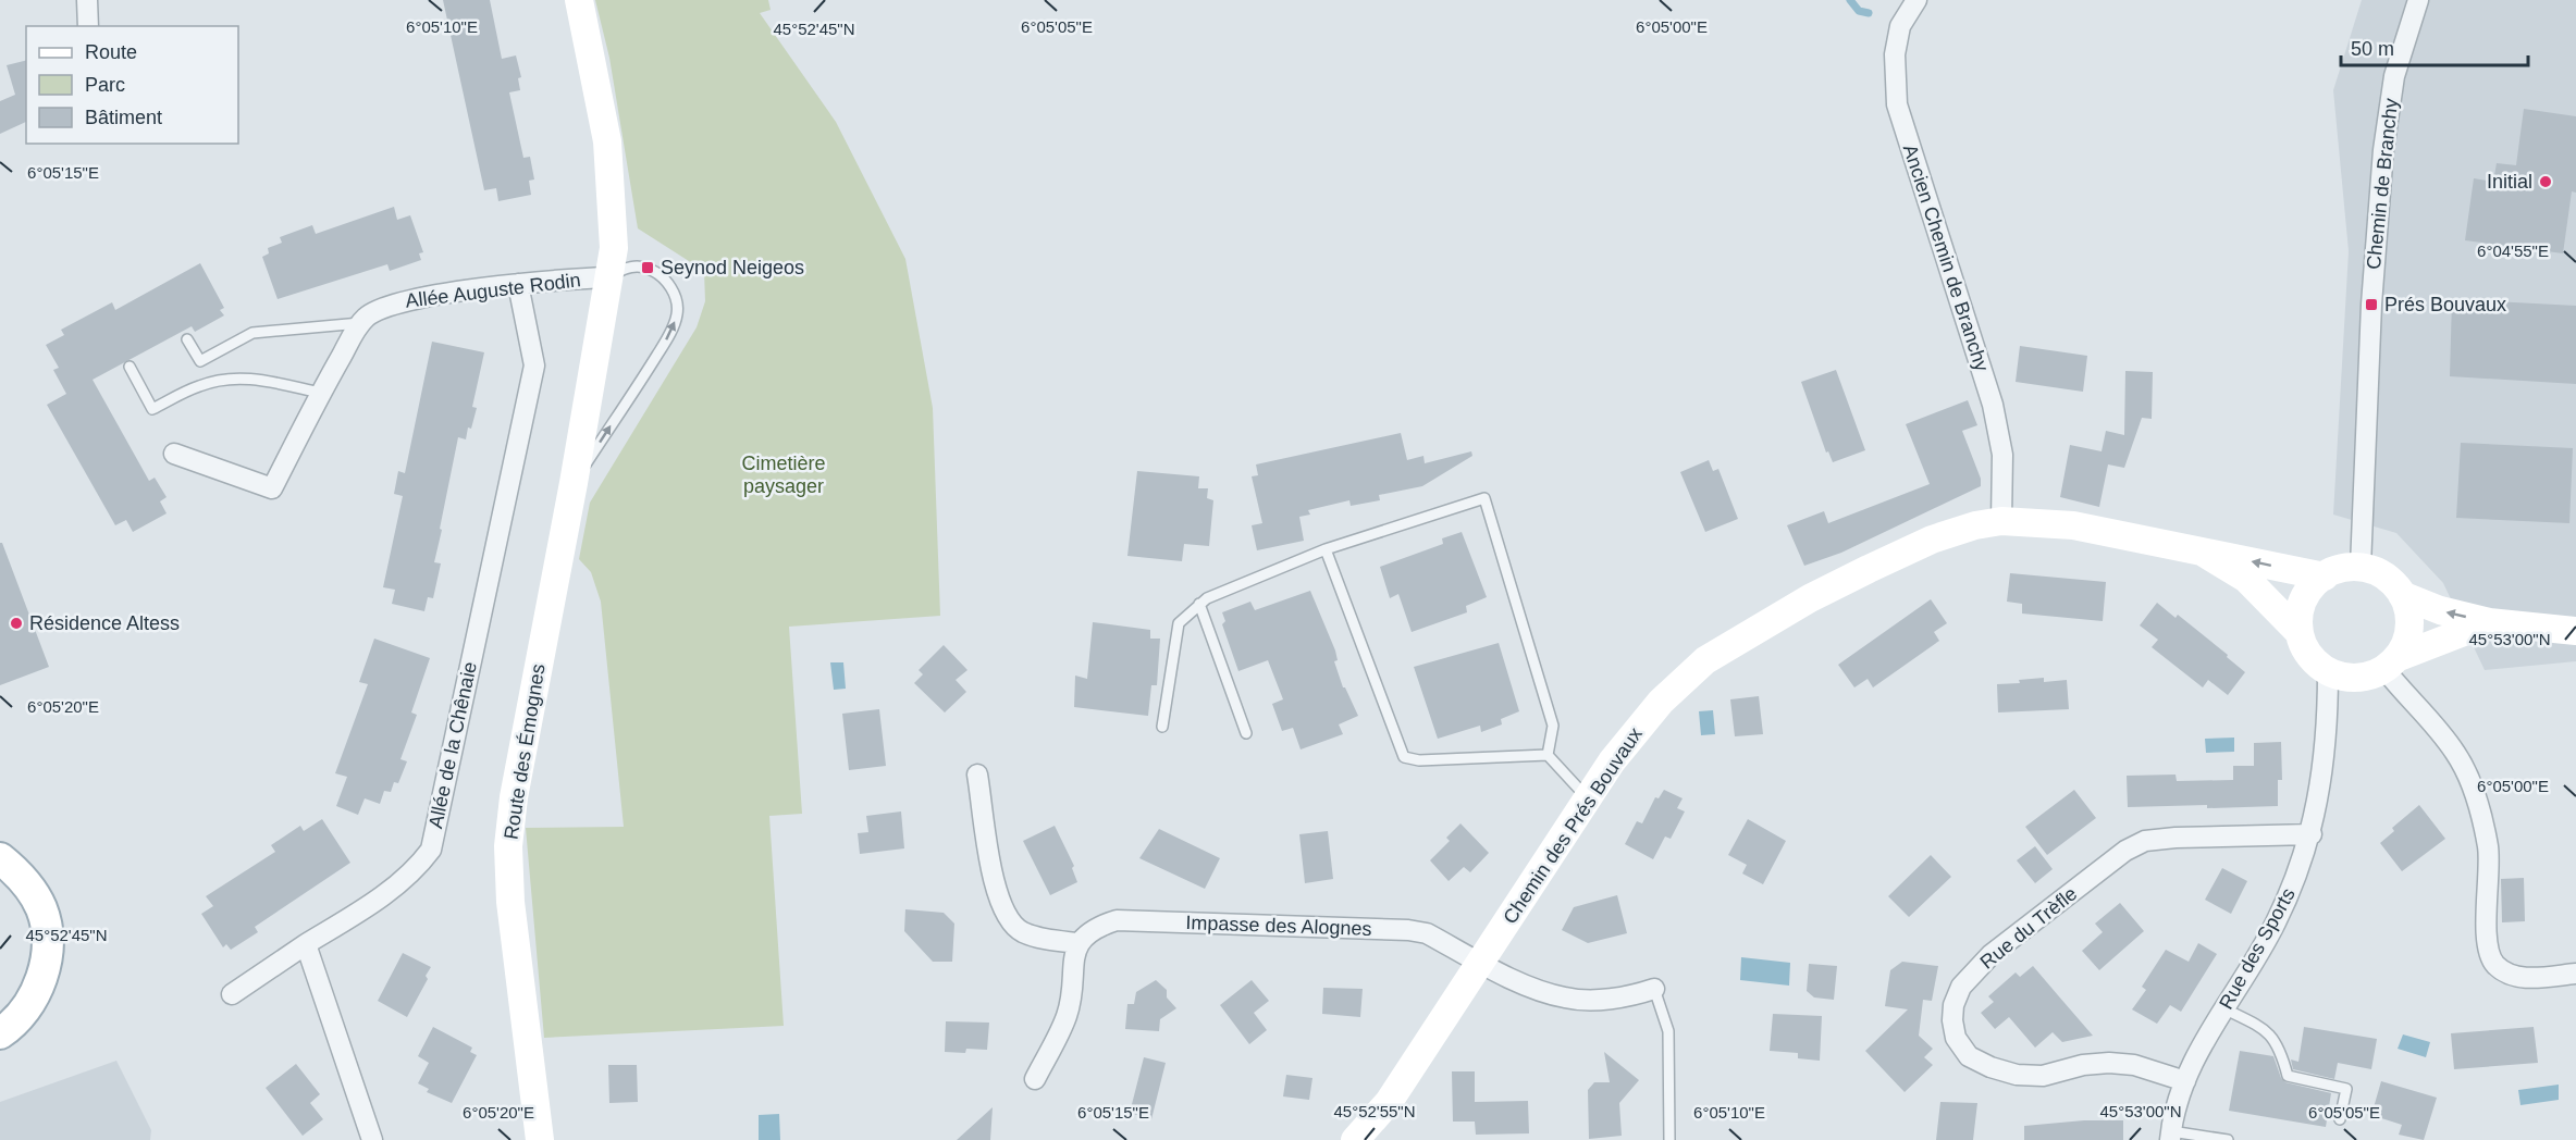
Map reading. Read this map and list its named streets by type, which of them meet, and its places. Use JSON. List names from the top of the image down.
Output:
{
  "streets": {
    "street": [
      "Chemin de Branchy",
      "Ancien Chemin de Branchy",
      "Allée Auguste Rodin",
      "Allée de la Chênaie",
      "Route des Émognes",
      "Chemin des Prés Bouvaux",
      "Impasse des Alognes",
      "Rue du Trèfle",
      "Rue des Sports"
    ]
  },
  "crossings": [
    ["Chemin de Branchy", "Chemin des Prés Bouvaux"],
    ["Chemin de Branchy", "Rue des Sports"],
    ["Ancien Chemin de Branchy", "Chemin des Prés Bouvaux"],
    ["Allée Auguste Rodin", "Allée de la Chênaie"],
    ["Allée Auguste Rodin", "Route des Émognes"],
    ["Chemin des Prés Bouvaux", "Impasse des Alognes"],
    ["Chemin des Prés Bouvaux", "Rue des Sports"],
    ["Rue du Trèfle", "Rue des Sports"]
  ],
  "parks": ["Cimetière paysager"],
  "places": {
    "other": ["Initial", "Résidence Altess"],
    "transit": ["Seynod Neigeos", "Prés Bouvaux"]
  },
  "legend": ["Route", "Parc", "Bâtiment"],
  "scale_bar": "50 m",
  "coordinates": [
    "6°05'10\"E",
    "6°05'05\"E",
    "6°05'00\"E",
    "45°52'45\"N",
    "6°05'15\"E",
    "6°04'55\"E",
    "45°53'00\"N",
    "6°05'20\"E",
    "45°52'55\"N"
  ]
}
